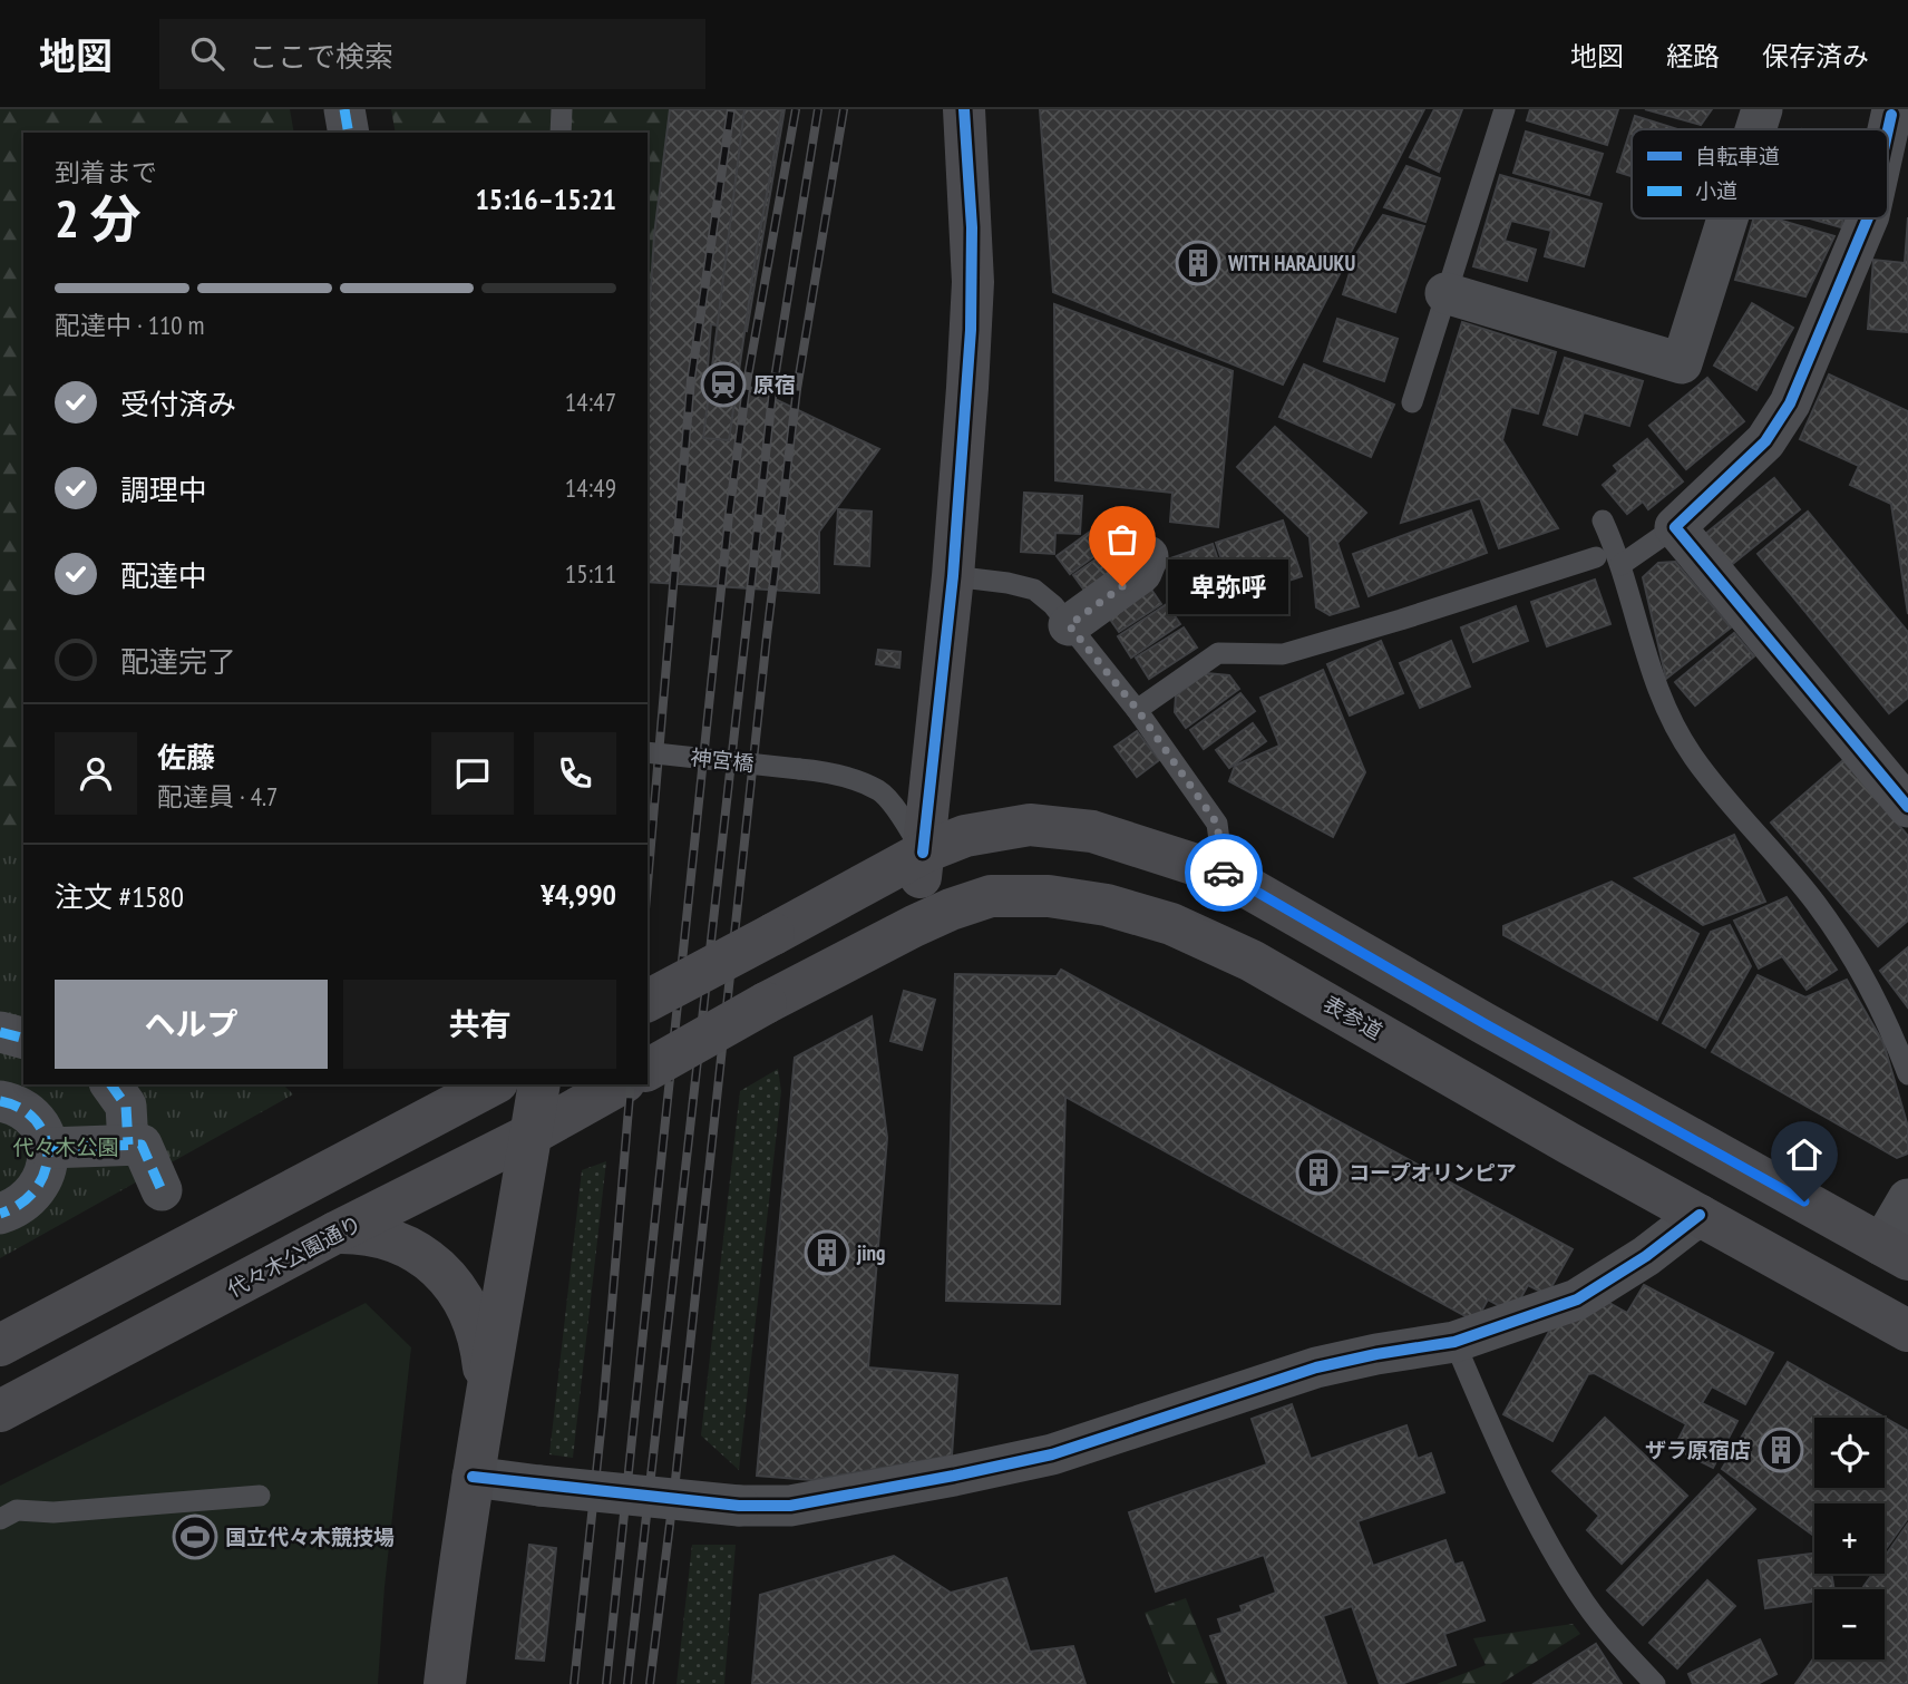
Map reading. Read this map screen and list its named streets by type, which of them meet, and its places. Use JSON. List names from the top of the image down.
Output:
{
  "streets": {
    "main road": ["表参道", "代々木公園通り"],
    "lane": ["神宮橋"]
  },
  "parks": ["代々木公園"],
  "places": {
    "building": [
      "WITH HARAJUKU",
      "コープオリンピア",
      "jing",
      "ザラ原宿店"
    ],
    "station": ["原宿"],
    "other": ["卑弥呼"],
    "sports": ["国立代々木競技場"]
  },
  "legend": ["自転車道", "小道"],
  "page": {
    "header": "地図",
    "search": "ここで検索",
    "nav": ["地図", "経路", "保存済み"],
    "heading": ["2 分", "到着まで", "15:16–15:21"],
    "panel": [
      "佐藤",
      "配達員 · 4.7",
      "注文 #1580",
      "¥4,990"
    ],
    "bar": "配達中 · 110 m",
    "list": [
      ["受付済み", "14:47"],
      ["調理中", "14:49"],
      ["配達中", "15:11"],
      "配達完了"
    ],
    "bubble": "卑弥呼",
    "buttons": ["ヘルプ", "共有"],
    "map_buttons": ["+", "−"]
  }
}
